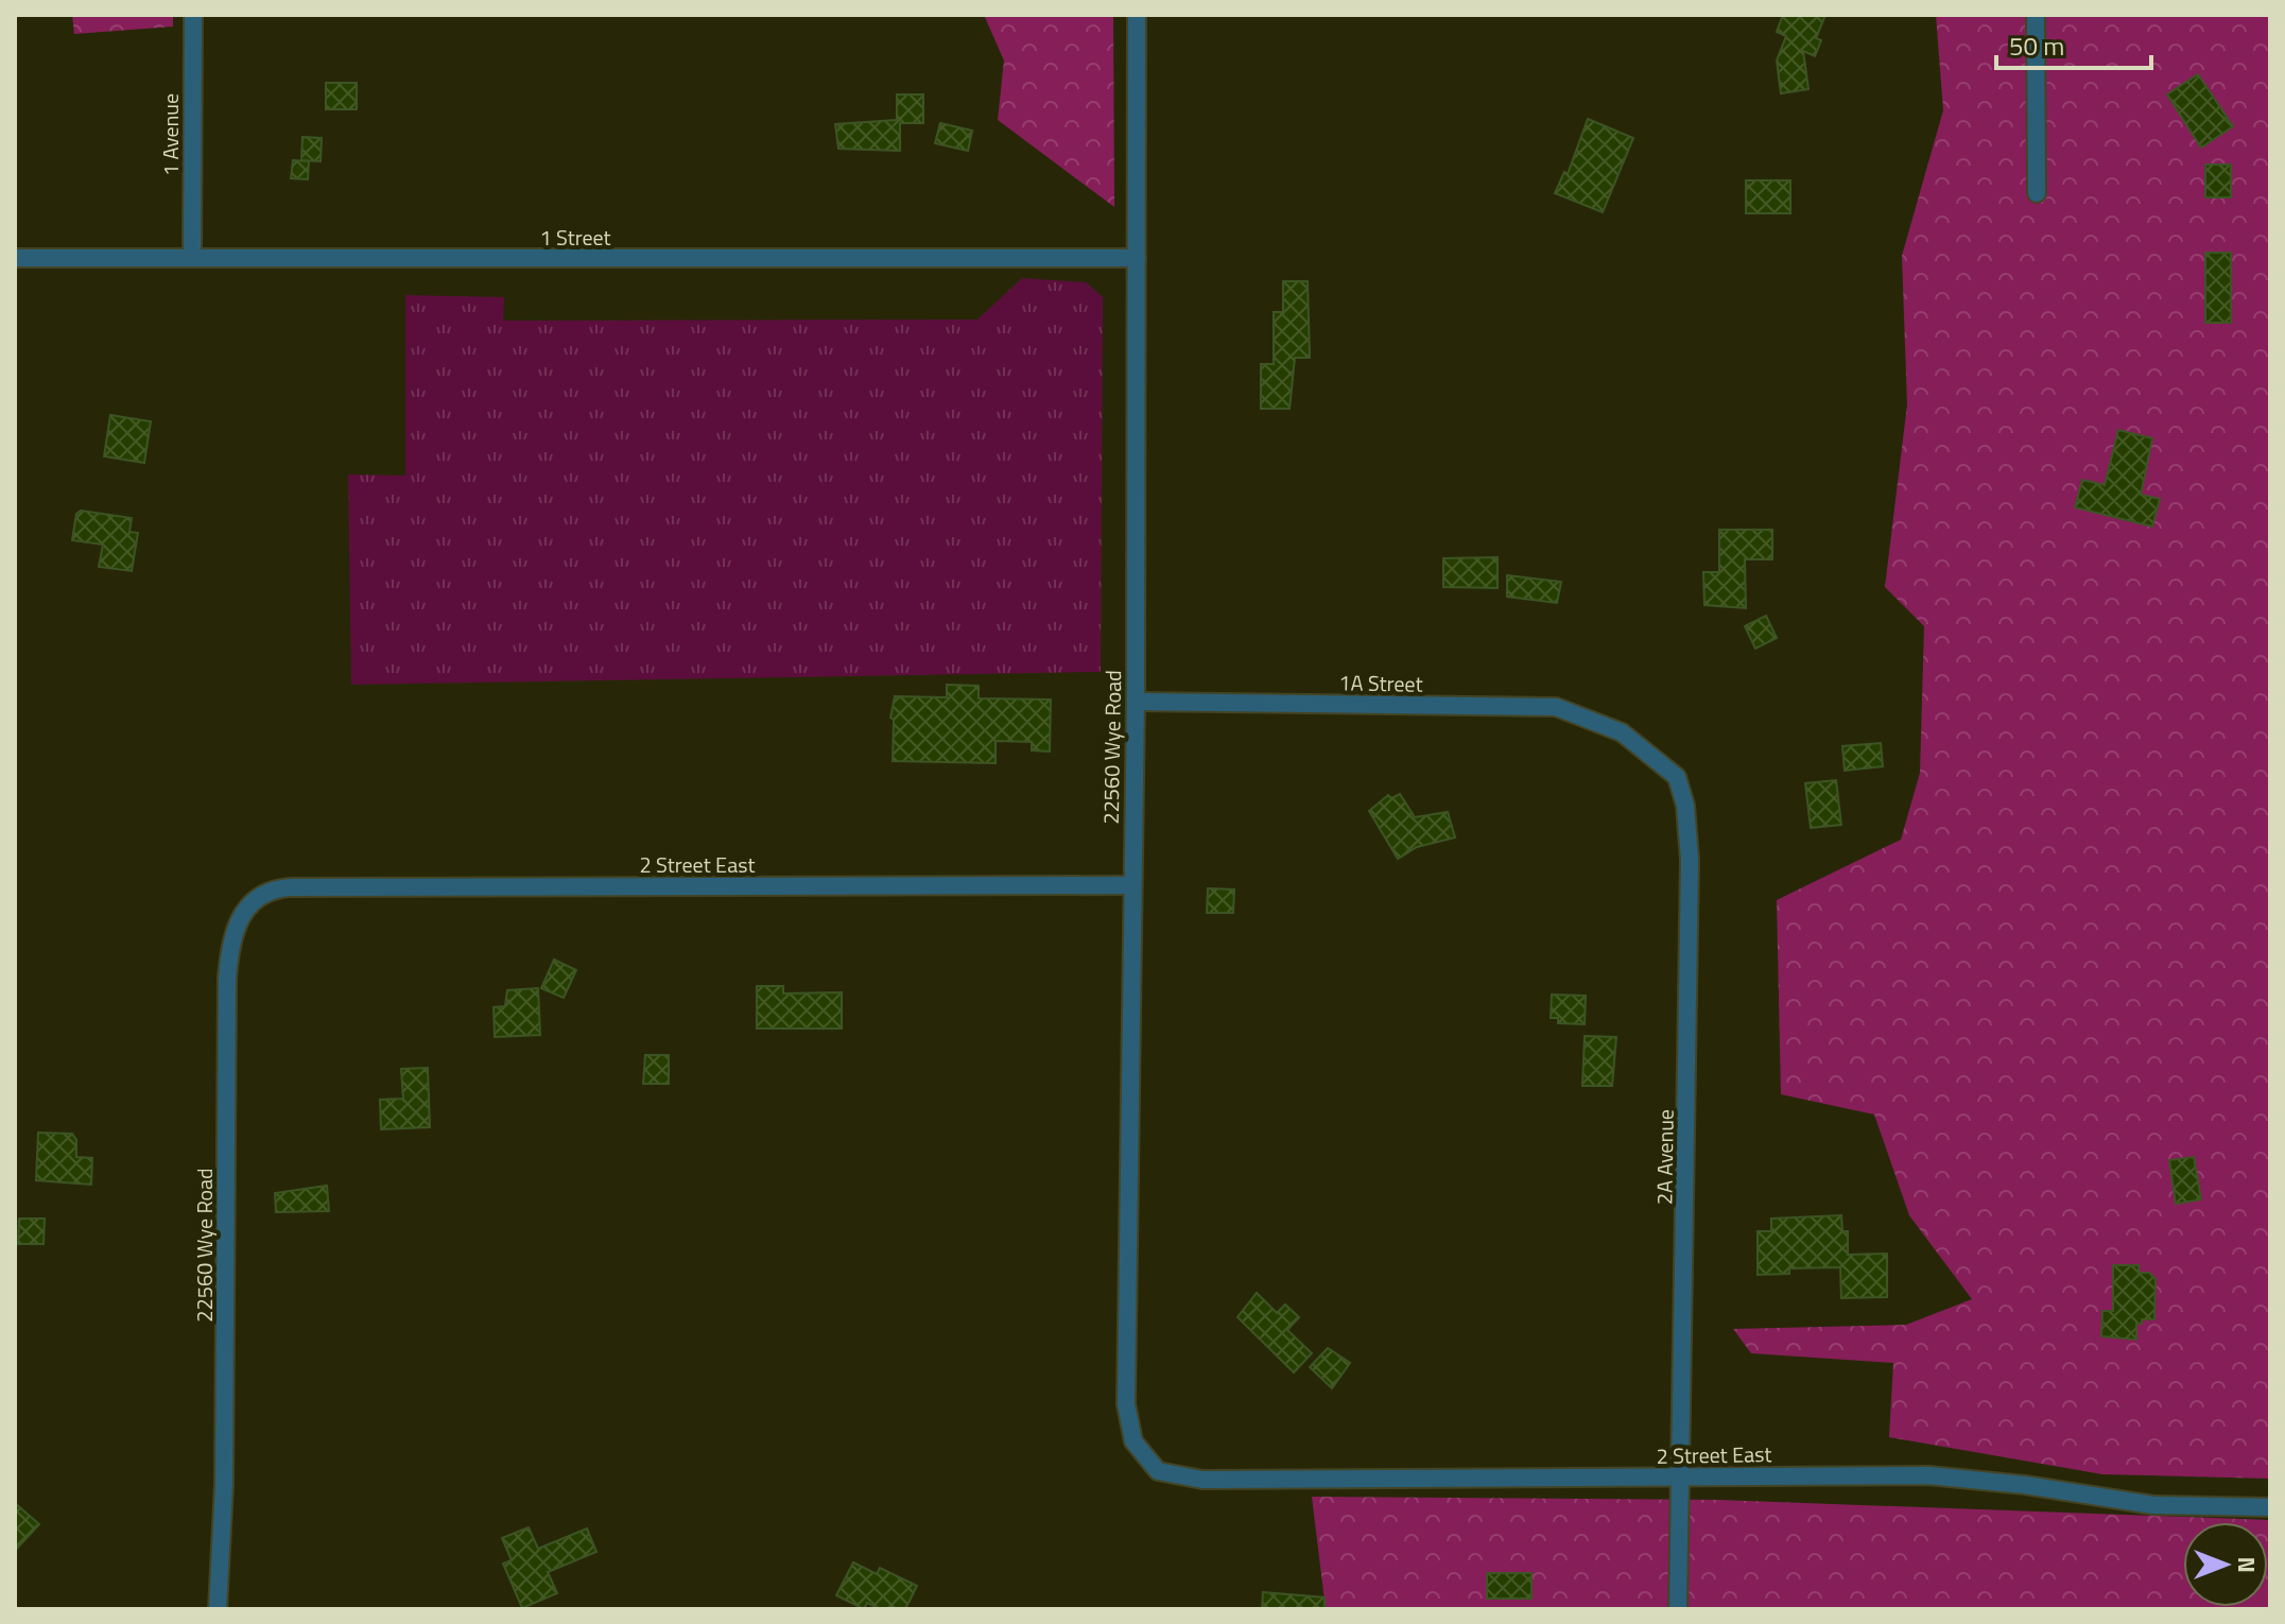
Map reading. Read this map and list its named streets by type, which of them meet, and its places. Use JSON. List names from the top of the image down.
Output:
{
  "streets": {
    "street": [
      "1 Avenue",
      "1 Street",
      "1A Street",
      "22560 Wye Road",
      "2 Street East",
      "2A Avenue"
    ]
  },
  "crossings": [
    ["1 Avenue", "1 Street"],
    ["1 Street", "22560 Wye Road"],
    ["1A Street", "22560 Wye Road"],
    ["1A Street", "2A Avenue"],
    ["22560 Wye Road", "2 Street East"],
    ["2 Street East", "2A Avenue"]
  ],
  "scale_bar": "50 m",
  "north": "right"
}
